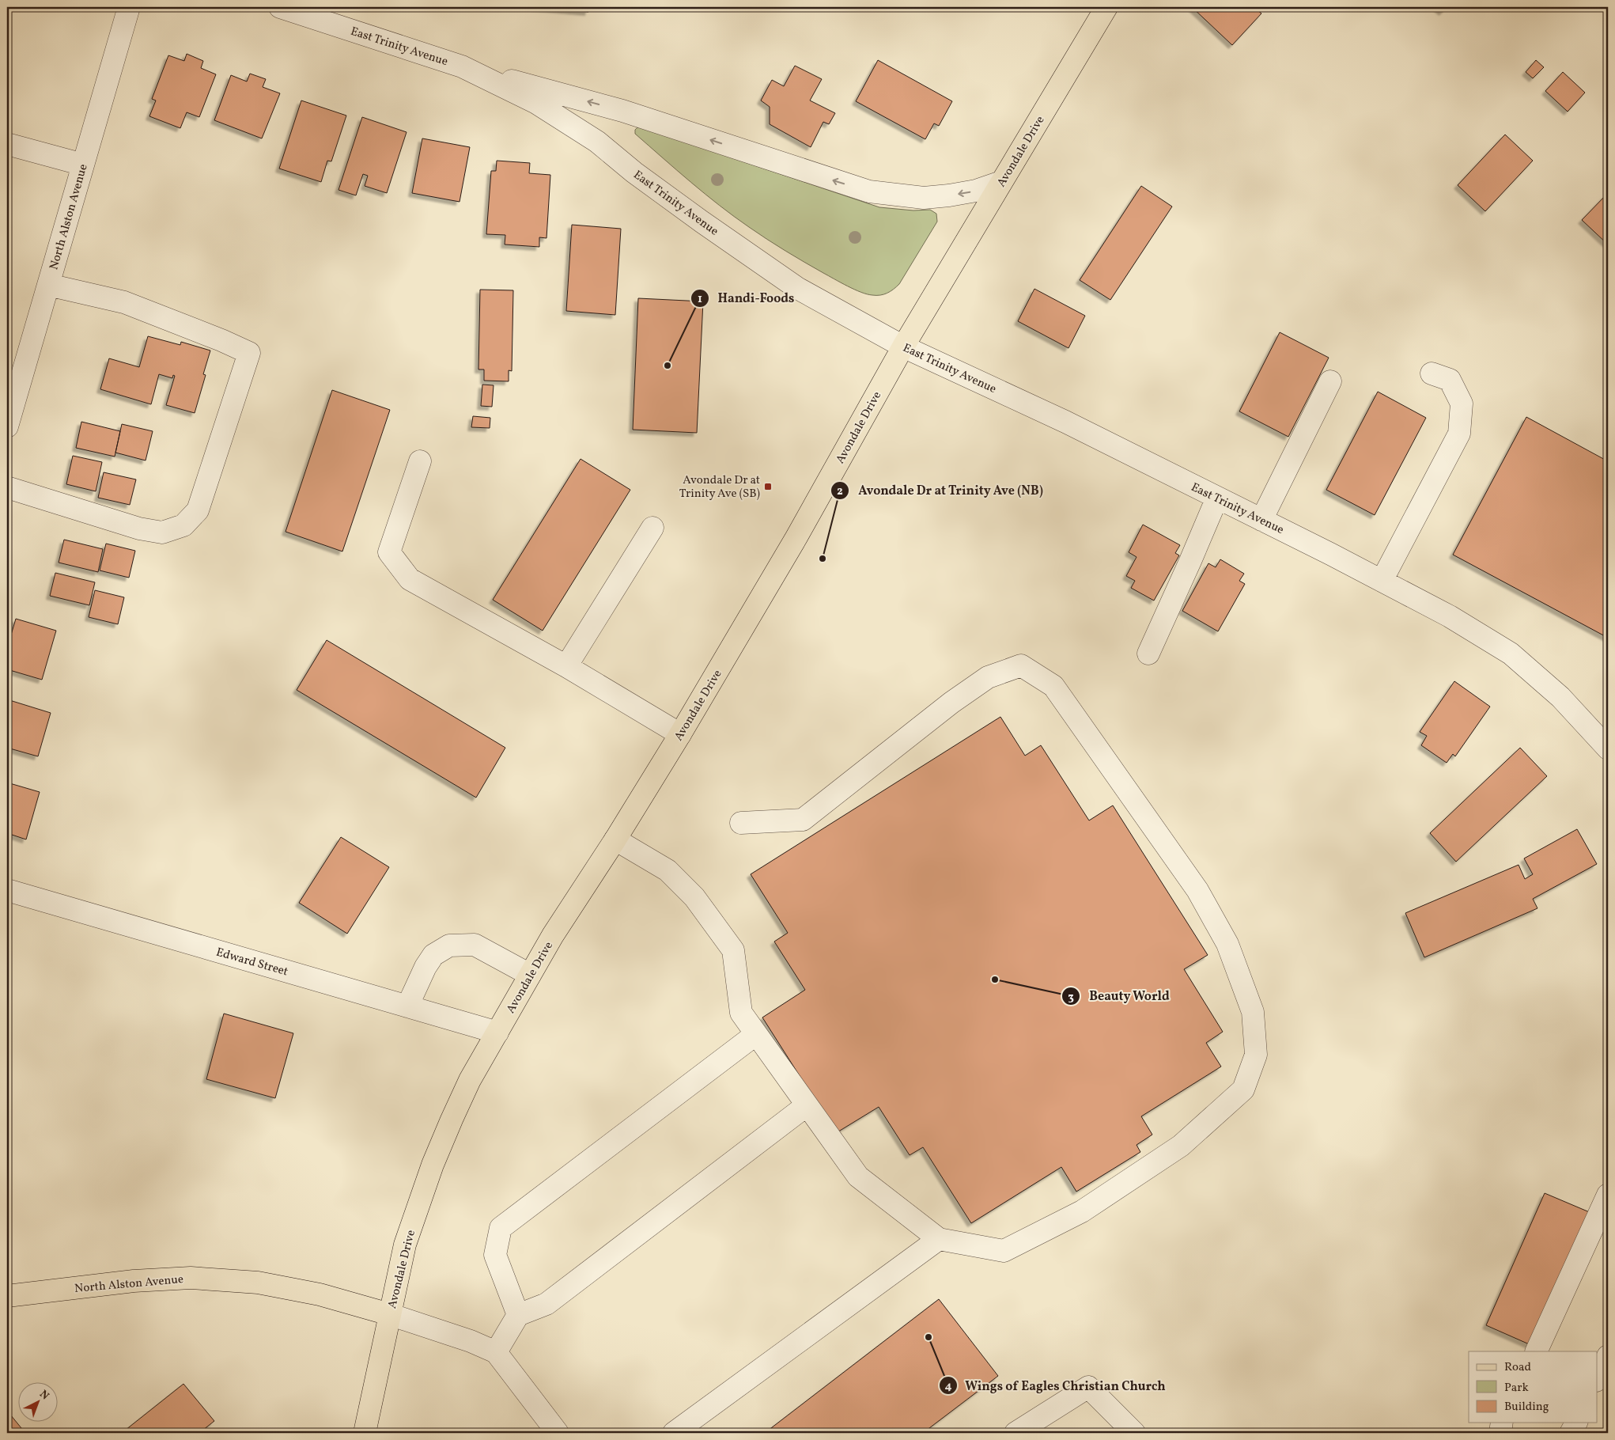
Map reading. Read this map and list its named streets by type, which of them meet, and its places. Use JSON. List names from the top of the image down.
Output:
{
  "streets": {
    "main road": ["Avondale Drive", "North Alston Avenue"],
    "street": ["East Trinity Avenue", "Edward Street"]
  },
  "crossings": [
    ["East Trinity Avenue", "Avondale Drive"],
    ["Avondale Drive", "North Alston Avenue"],
    ["Avondale Drive", "Edward Street"]
  ],
  "places": {
    "other": [
      "Handi-Foods",
      "Avondale Dr at Trinity Ave (NB)",
      "Beauty World",
      "Wings of Eagles Christian Church"
    ],
    "transit": ["Avondale Dr at Trinity Ave (SB)"]
  },
  "legend": ["Road", "Park", "Building"],
  "north": "top right"
}
